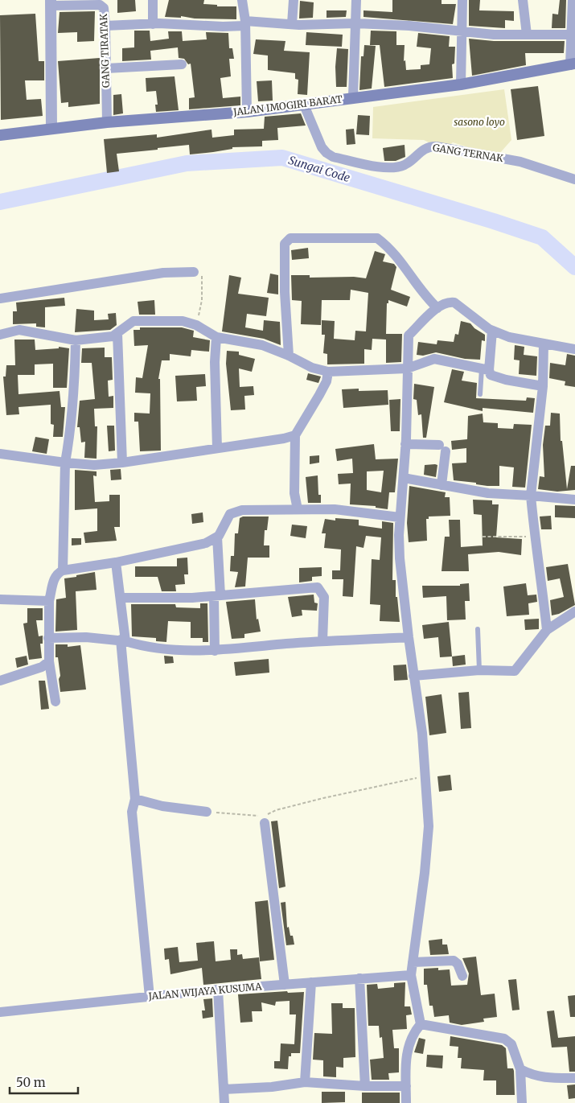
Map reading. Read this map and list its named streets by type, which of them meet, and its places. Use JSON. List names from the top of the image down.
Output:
{
  "streets": {
    "main road": ["JALAN IMOGIRI BARAT"],
    "street": ["GANG TIRATAK", "GANG TERNAK", "JALAN WIJAYA KUSUMA"]
  },
  "crossings": [
    ["GANG TIRATAK", "JALAN IMOGIRI BARAT"],
    ["JALAN IMOGIRI BARAT", "GANG TERNAK"]
  ],
  "water": ["Sungai Code"],
  "parks": ["sasono loyo"],
  "scale_bar": "50 m"
}
